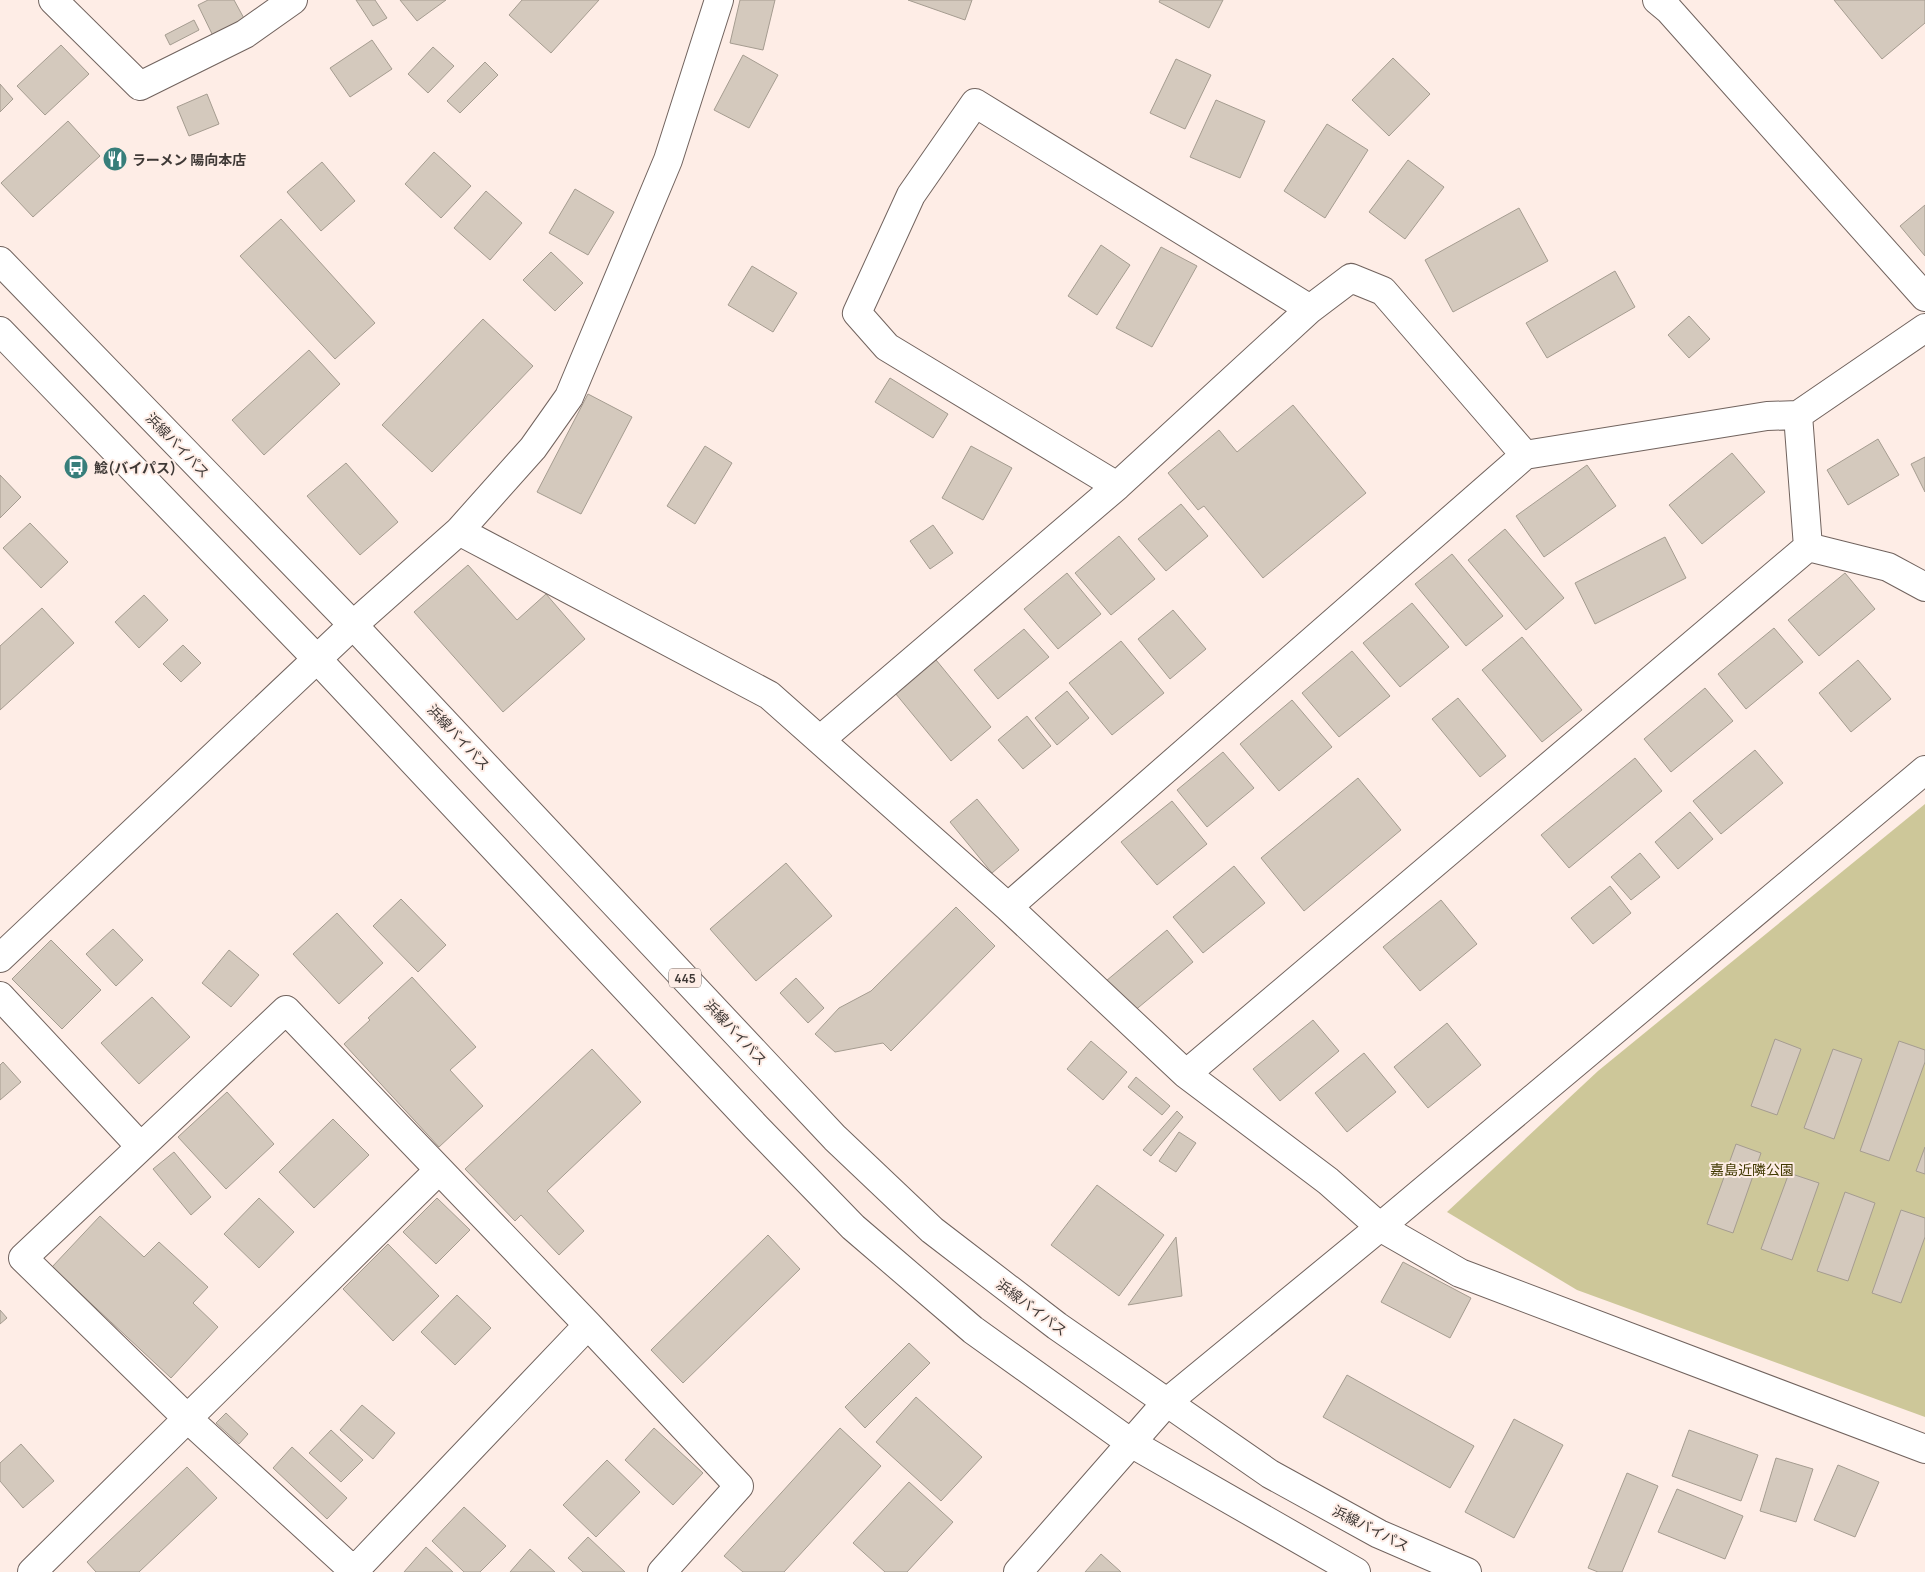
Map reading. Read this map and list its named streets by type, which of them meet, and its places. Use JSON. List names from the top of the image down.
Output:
{
  "streets": {
    "main road": ["浜線バイパス", "445"]
  },
  "parks": ["嘉島近隣公園"],
  "places": {
    "restaurant": ["ラーメン 陽向本店"],
    "bus stop": ["鯰(バイパス)"]
  }
}
